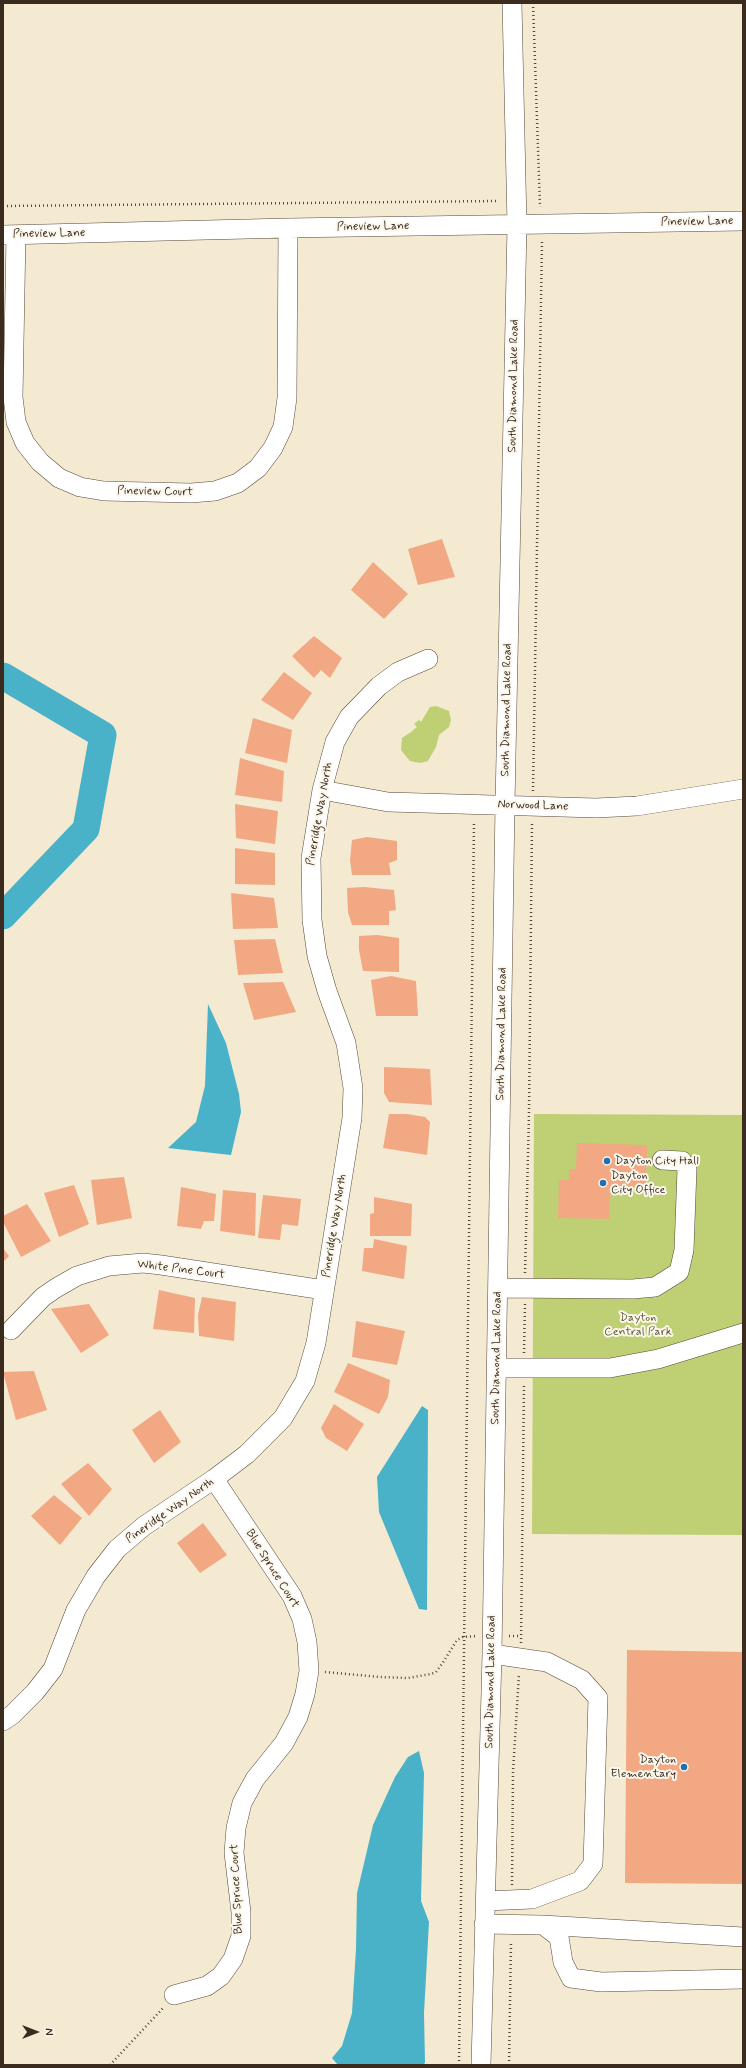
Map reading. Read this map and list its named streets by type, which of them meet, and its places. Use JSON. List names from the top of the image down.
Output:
{
  "streets": {
    "street": [
      "Pineview Lane",
      "South Diamond Lake Road",
      "Pineview Court",
      "Norwood Lane",
      "Pineridge Way North",
      "White Pine Court",
      "Blue Spruce Court"
    ]
  },
  "crossings": [
    ["Pineview Lane", "South Diamond Lake Road"],
    ["Pineview Lane", "Pineview Court"],
    ["South Diamond Lake Road", "Norwood Lane"],
    ["Norwood Lane", "Pineridge Way North"],
    ["Pineridge Way North", "White Pine Court"],
    ["Pineridge Way North", "Blue Spruce Court"]
  ],
  "parks": ["Dayton Central Park"],
  "places": ["Dayton City Hall", "Dayton City Office", "Dayton Elementary"],
  "north": "right"
}
